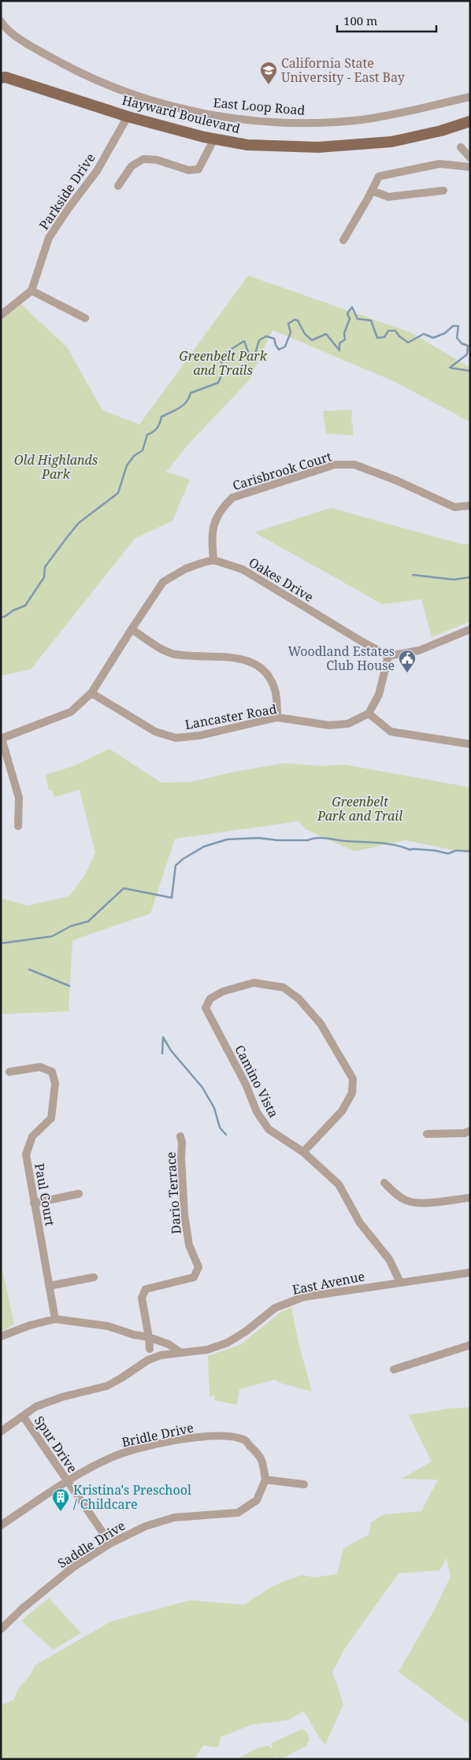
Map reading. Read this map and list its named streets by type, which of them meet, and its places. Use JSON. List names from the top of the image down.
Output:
{
  "streets": {
    "main road": ["Hayward Boulevard"],
    "street": [
      "East Loop Road",
      "Parkside Drive",
      "Carisbrook Court",
      "Oakes Drive",
      "Lancaster Road",
      "Camino Vista",
      "Dario Terrace",
      "Paul Court",
      "East Avenue",
      "Bridle Drive",
      "Spur Drive",
      "Saddle Drive"
    ]
  },
  "crossings": [
    ["Hayward Boulevard", "Parkside Drive"],
    ["Carisbrook Court", "Oakes Drive"],
    ["Camino Vista", "East Avenue"],
    ["East Avenue", "Spur Drive"],
    ["Bridle Drive", "Spur Drive"],
    ["Bridle Drive", "Saddle Drive"],
    ["Spur Drive", "Saddle Drive"]
  ],
  "parks": ["Greenbelt Park and Trails", "Old Highlands Park", "Greenbelt Park and Trail"],
  "places": {
    "school or university": ["California State University - East Bay"],
    "public building": ["Woodland Estates Club House"],
    "building": ["Kristina's Preschool / Childcare"]
  },
  "scale_bar": "100 m"
}
